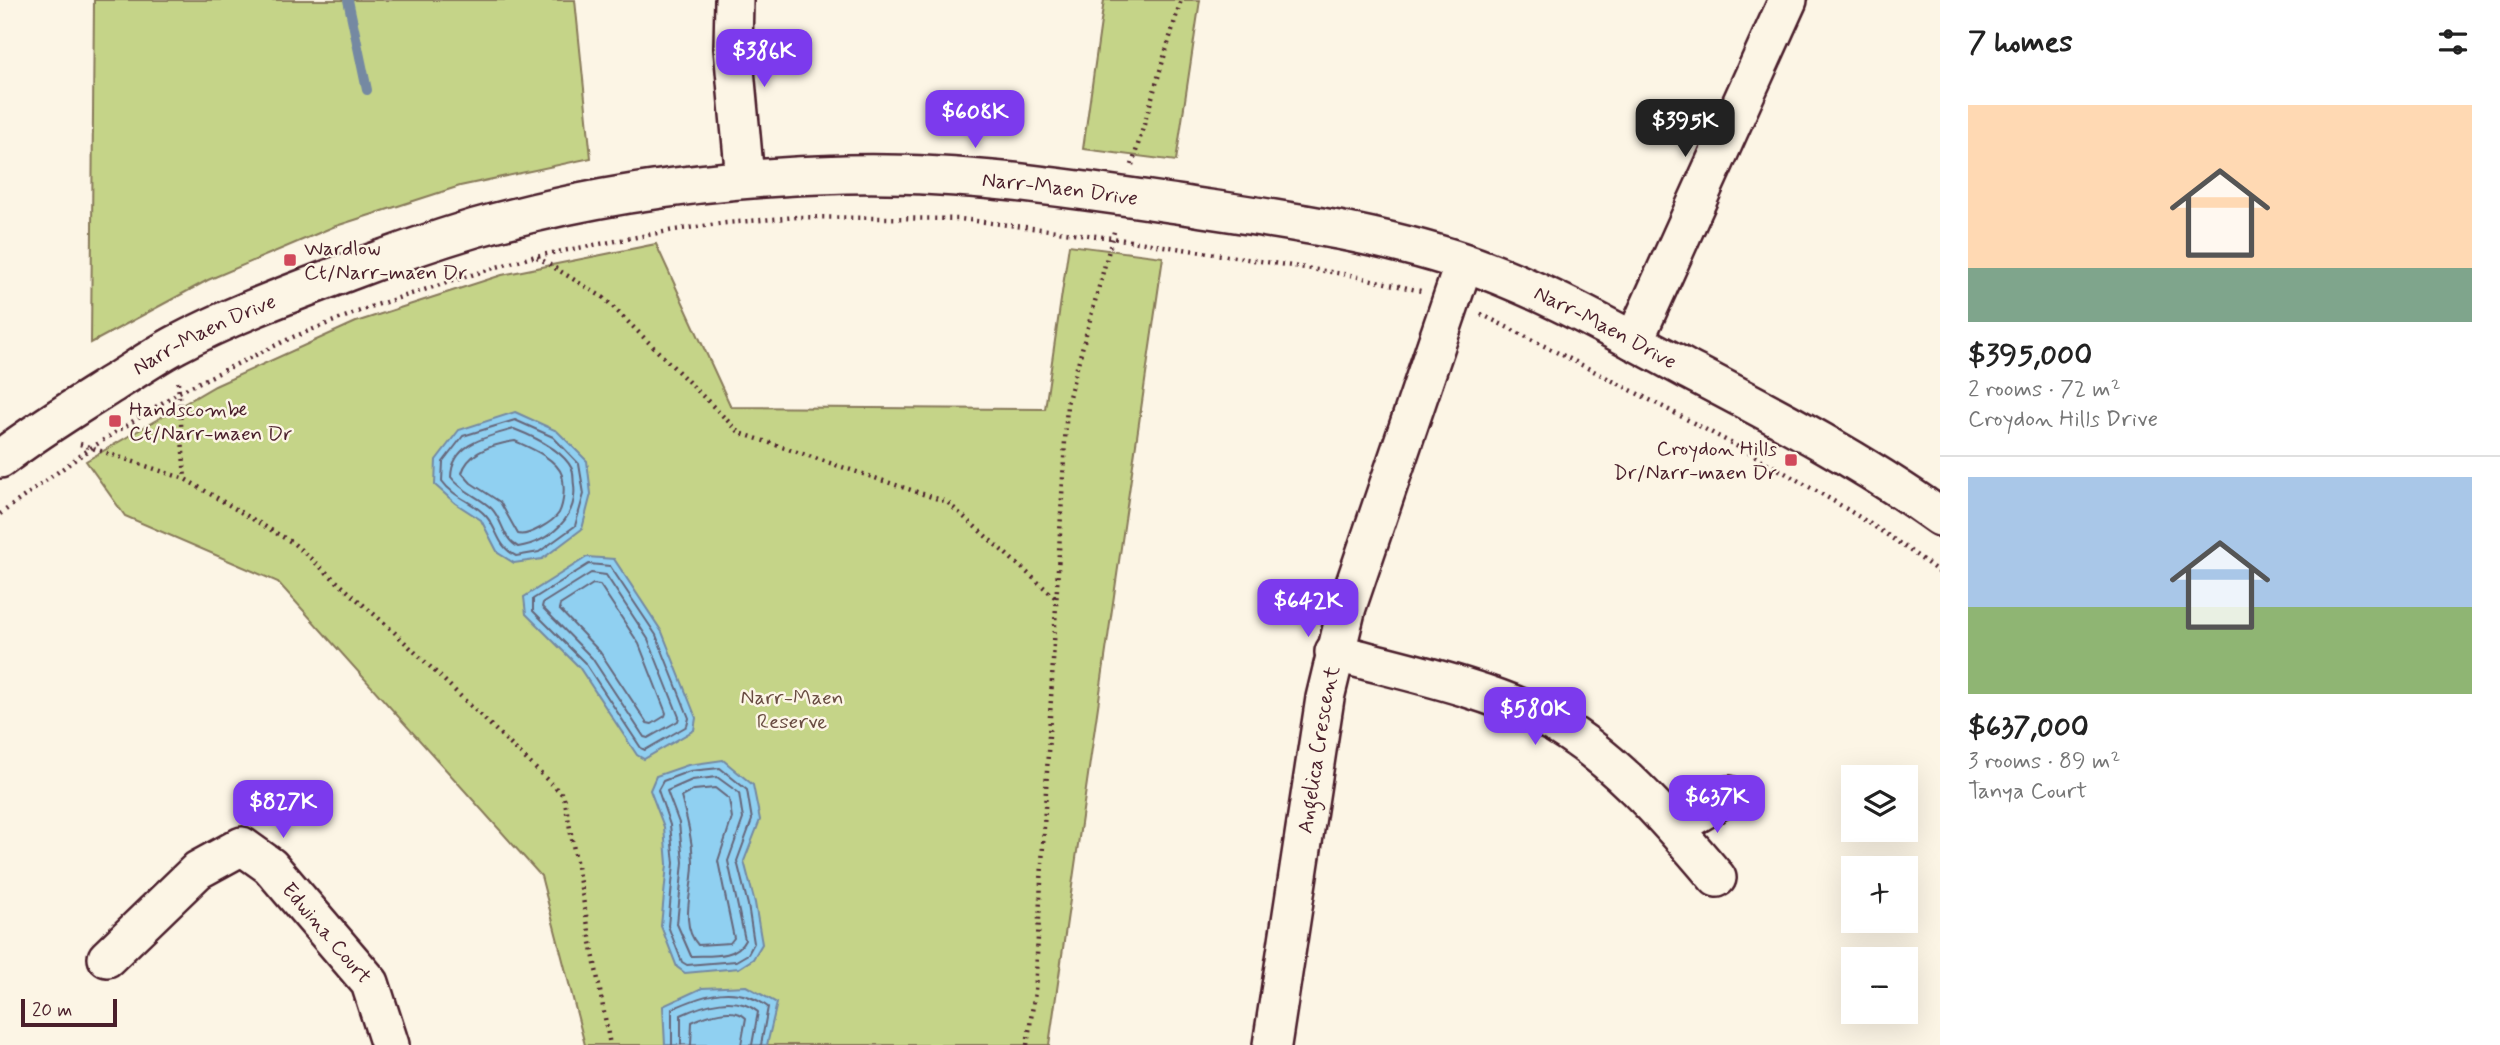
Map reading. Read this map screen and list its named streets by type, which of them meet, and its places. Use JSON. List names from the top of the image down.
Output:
{
  "streets": {
    "street": ["Narr-Maen Drive", "Angelica Crescent", "Edwina Court"]
  },
  "crossings": [
    ["Narr-Maen Drive", "Angelica Crescent"]
  ],
  "parks": ["Narr-Maen Reserve"],
  "places": {
    "transit": ["Wardlow Ct/Narr-maen Dr", "Handscombe Ct/Narr-maen Dr", "Croydon Hills Dr/Narr-maen Dr"]
  },
  "scale_bar": "20 m",
  "page": {
    "heading": "7 homes",
    "price": [
      "$386K",
      "$608K",
      "$395K",
      "$642K",
      "$580K",
      "$637K",
      "$827K"
    ],
    "list": [
      {
        "name": "$395,000",
        "note": "2 rooms · 72 m² · Croydon Hills Drive"
      },
      {
        "name": "$637,000",
        "note": "3 rooms · 89 m² · Tanya Court"
      }
    ],
    "map_buttons": ["+", "−"],
    "scale": "20 m"
  }
}
